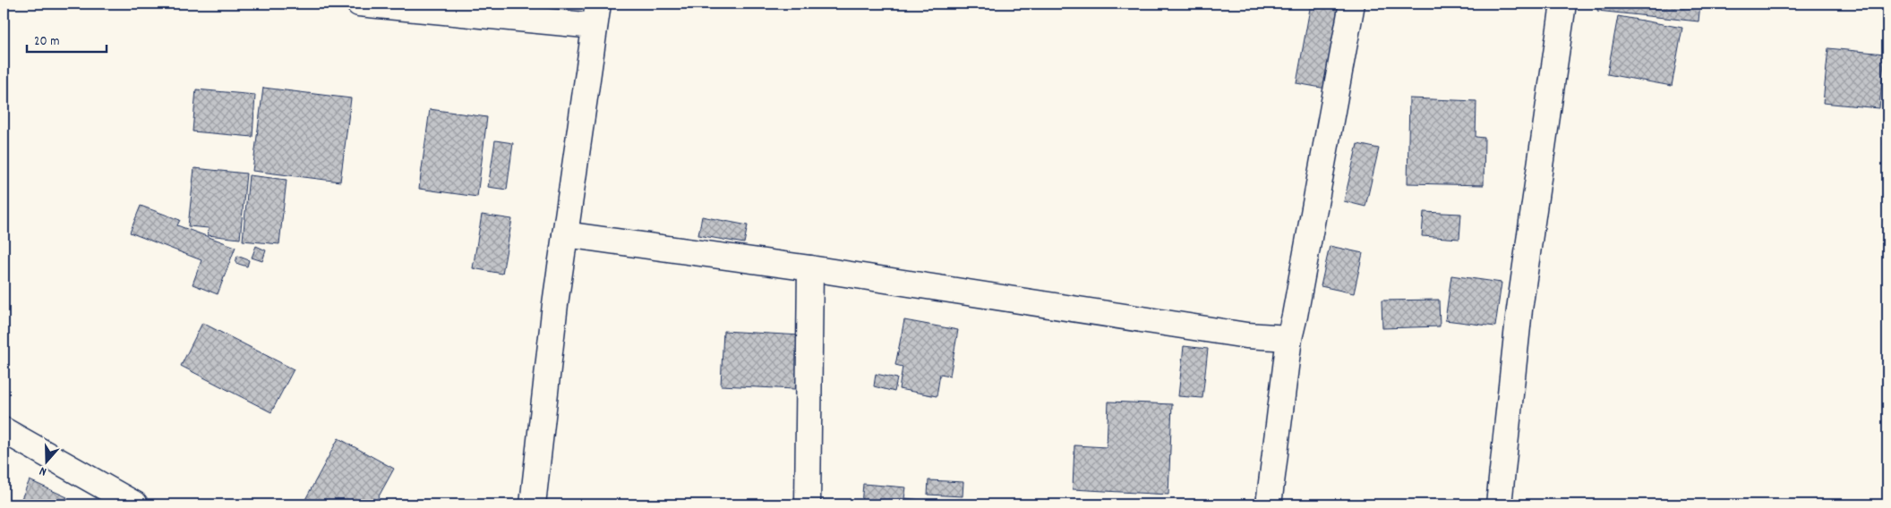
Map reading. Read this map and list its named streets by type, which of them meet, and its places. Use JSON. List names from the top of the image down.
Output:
{
  "scale_bar": "20 m",
  "north": "bottom"
}
